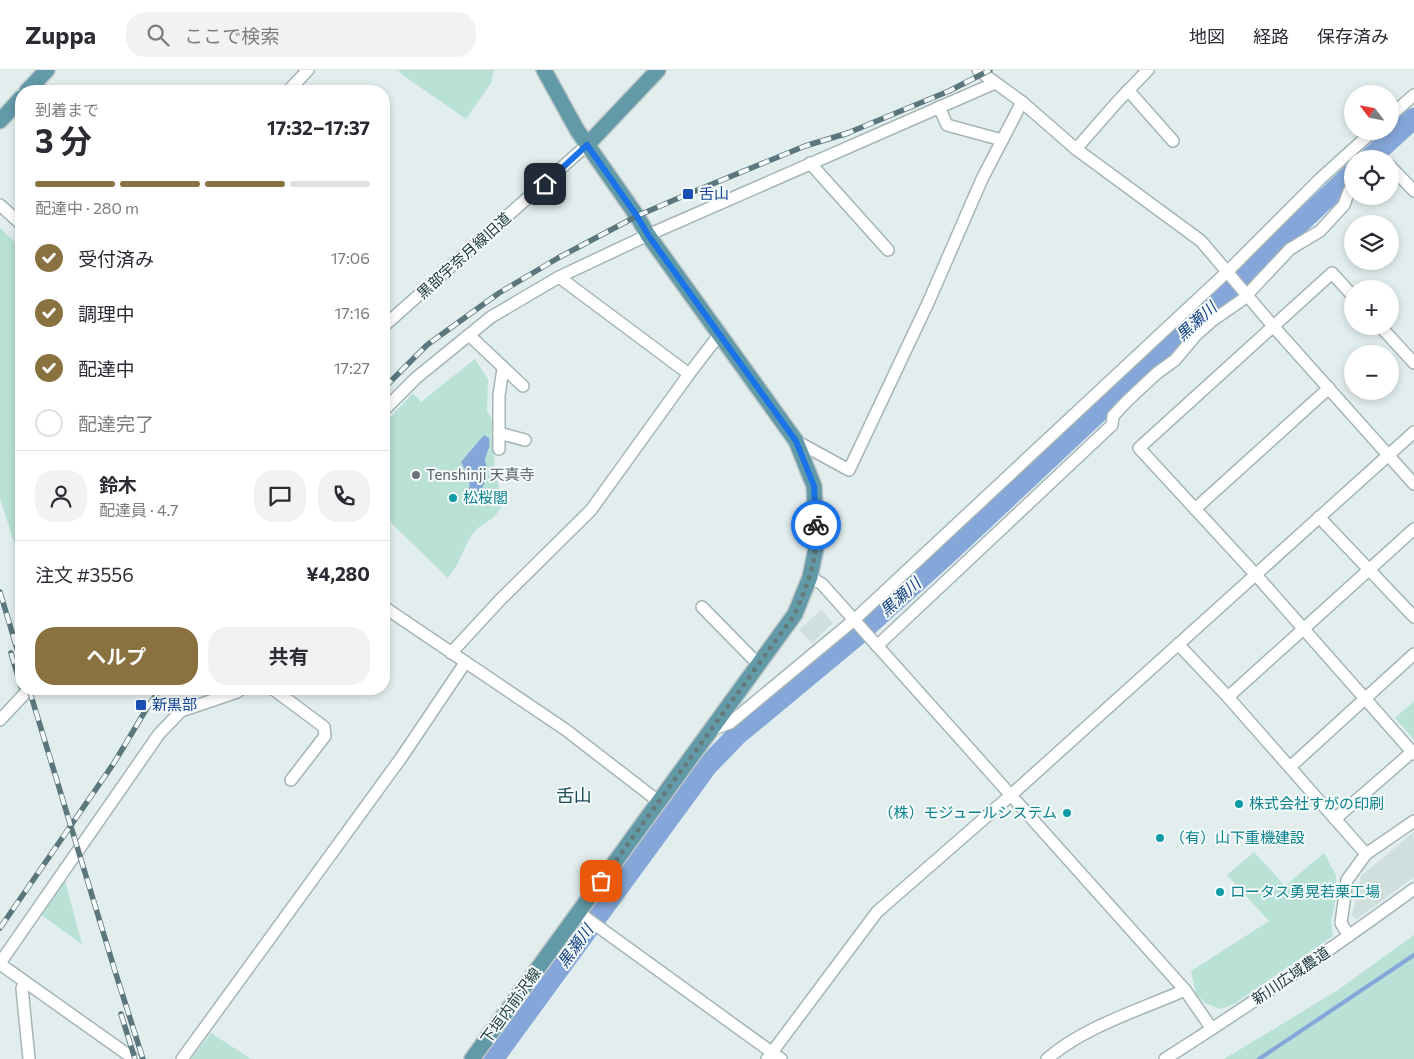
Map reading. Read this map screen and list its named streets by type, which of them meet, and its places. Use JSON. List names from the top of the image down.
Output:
{
  "streets": {
    "main road": ["下垣内前沢線"],
    "street": ["黒部宇奈月線旧道", "新川広域農道"]
  },
  "crossings": [
    ["黒部宇奈月線旧道", "下垣内前沢線"]
  ],
  "districts": ["舌山"],
  "water": ["黒瀬川"],
  "places": {
    "transit": ["舌山", "新黒部"],
    "other": [
      "Tenshinji 天真寺",
      "松桜閣",
      "株式会社すがの印刷",
      "（株）モジュールシステム",
      "（有）山下重機建設",
      "ロータス勇晃若栗工場"
    ]
  },
  "north": "top left",
  "page": {
    "header": "Zuppa",
    "search": "ここで検索",
    "nav": ["地図", "経路", "保存済み"],
    "map_buttons": ["+", "−"],
    "heading": ["3 分", "到着まで", "17:32–17:37"],
    "panel": [
      "鈴木",
      "配達員 · 4.7",
      "注文 #3556",
      "¥4,280"
    ],
    "bar": "配達中 · 280 m",
    "list": [
      ["受付済み", "17:06"],
      ["調理中", "17:16"],
      ["配達中", "17:27"],
      "配達完了"
    ],
    "buttons": ["ヘルプ", "共有"]
  }
}
